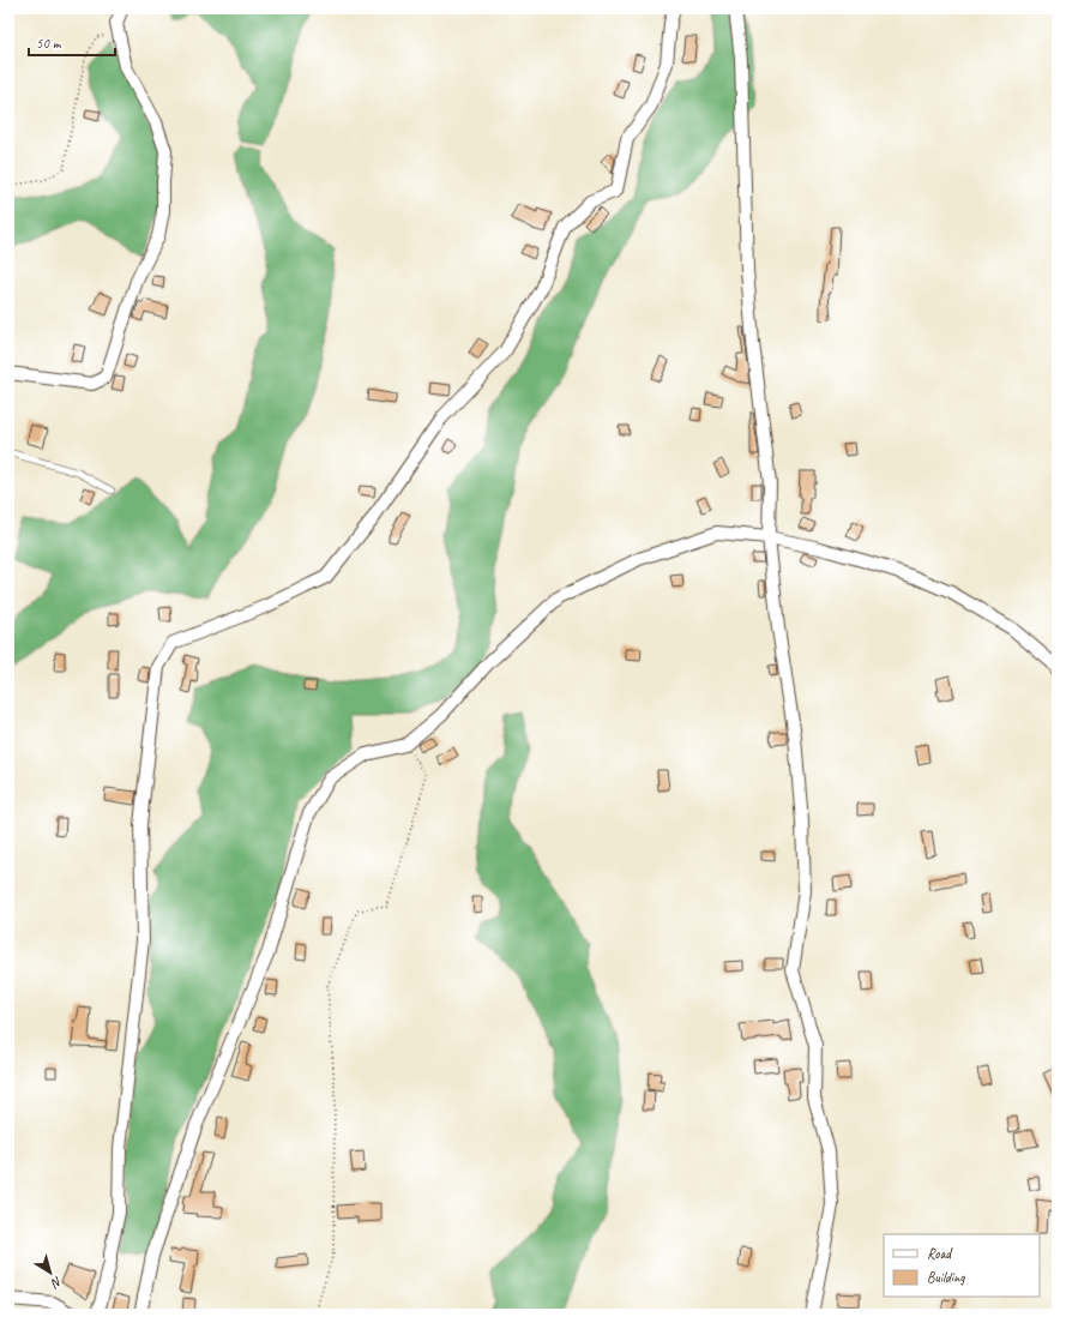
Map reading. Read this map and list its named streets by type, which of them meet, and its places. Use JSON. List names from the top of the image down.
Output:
{
  "legend": ["Road", "Building"],
  "scale_bar": "50 m",
  "north": "bottom right"
}
